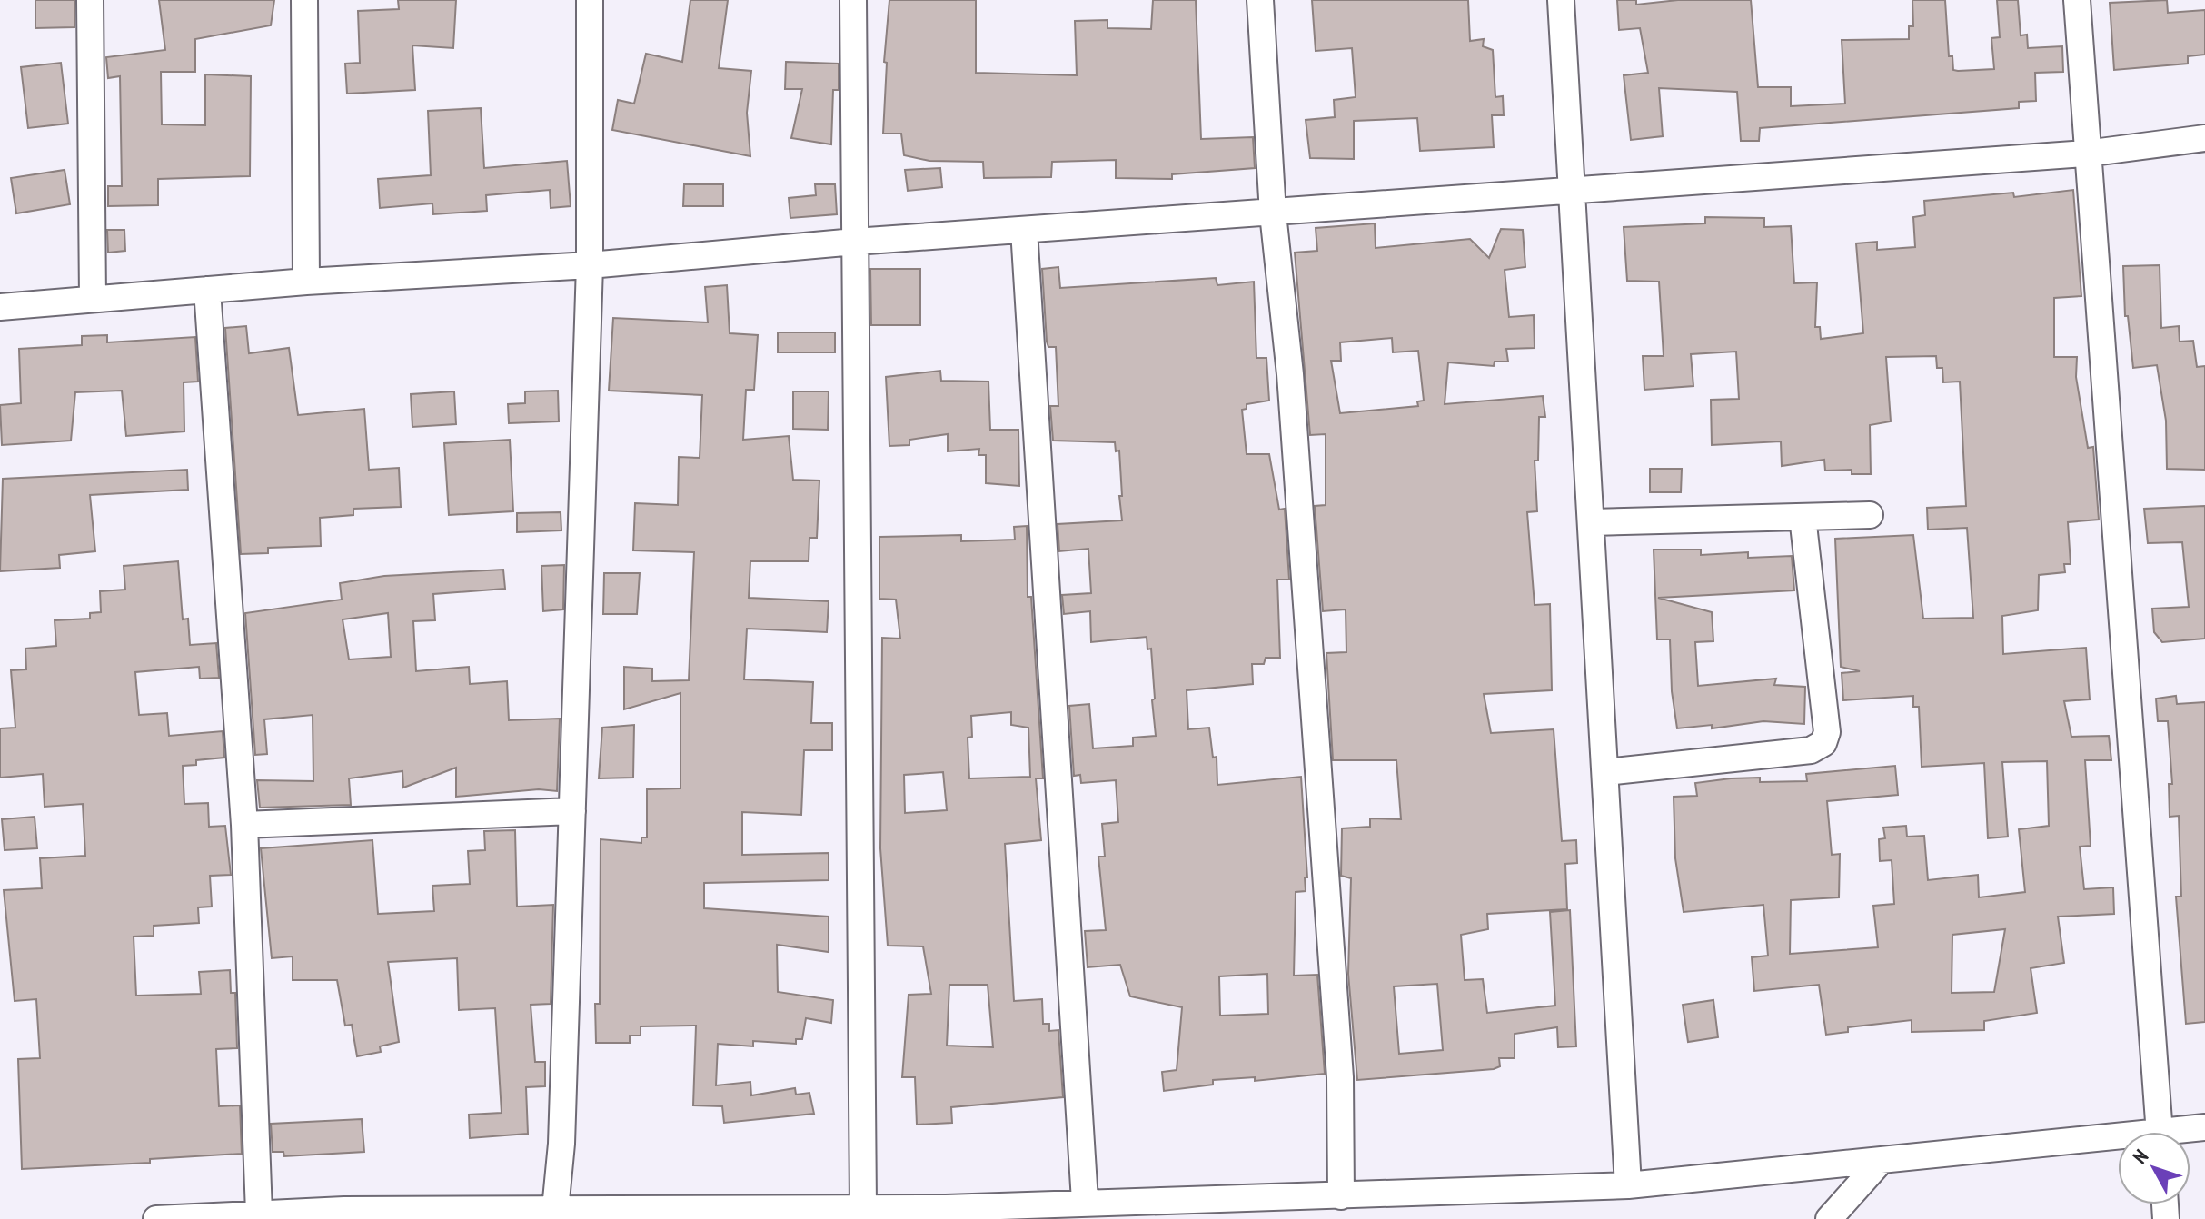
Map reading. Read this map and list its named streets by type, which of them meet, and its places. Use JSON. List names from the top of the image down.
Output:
{
  "north": "top left"
}
